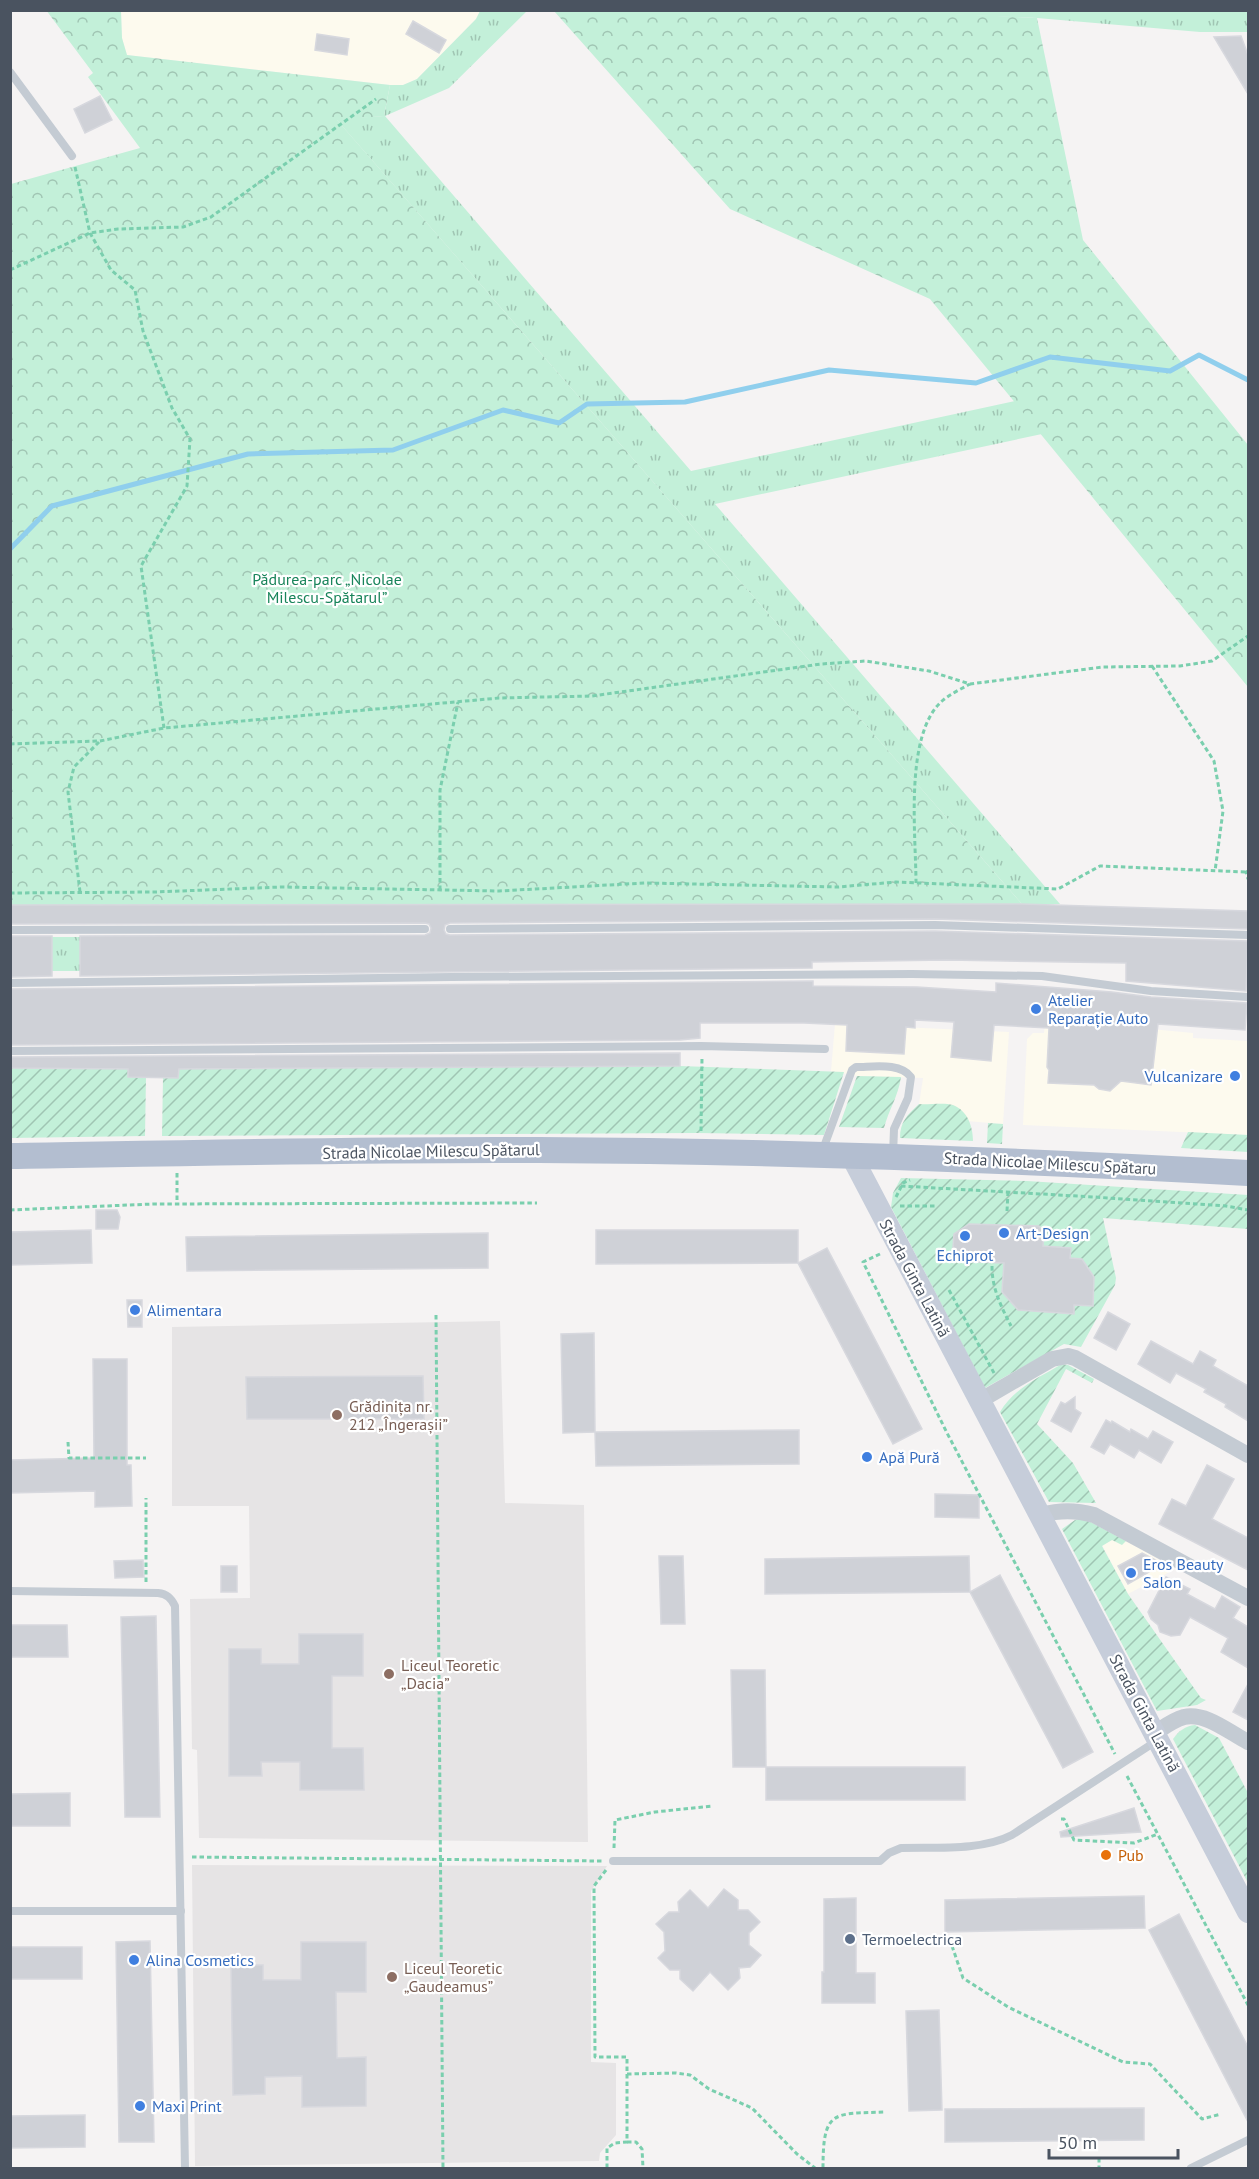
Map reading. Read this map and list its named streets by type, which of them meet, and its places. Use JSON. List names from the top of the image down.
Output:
{
  "streets": {
    "main road": ["Strada Nicolae Milescu Spătarul", "Strada Nicolae Milescu Spătaru"],
    "street": ["Strada Ginta Latină"]
  },
  "crossings": [
    ["Strada Nicolae Milescu Spătarul", "Strada Nicolae Milescu Spătaru"],
    ["Strada Nicolae Milescu Spătarul", "Strada Ginta Latină"],
    ["Strada Nicolae Milescu Spătaru", "Strada Ginta Latină"]
  ],
  "parks": ["Pădurea-parc „Nicolae Milescu-Spătarul”"],
  "places": [
    "Atelier Reparație Auto",
    "Vulcanizare",
    "Art-Design",
    "Echiprot",
    "Alimentara",
    "Grădinița nr. 212 „Îngerașii”",
    "Apă Pură",
    "Eros Beauty Salon",
    "Liceul Teoretic „Dacia”",
    "Pub",
    "Termoelectrica",
    "Alina Cosmetics",
    "Liceul Teoretic „Gaudeamus”",
    "Maxi Print"
  ],
  "scale_bar": "50 m"
}
